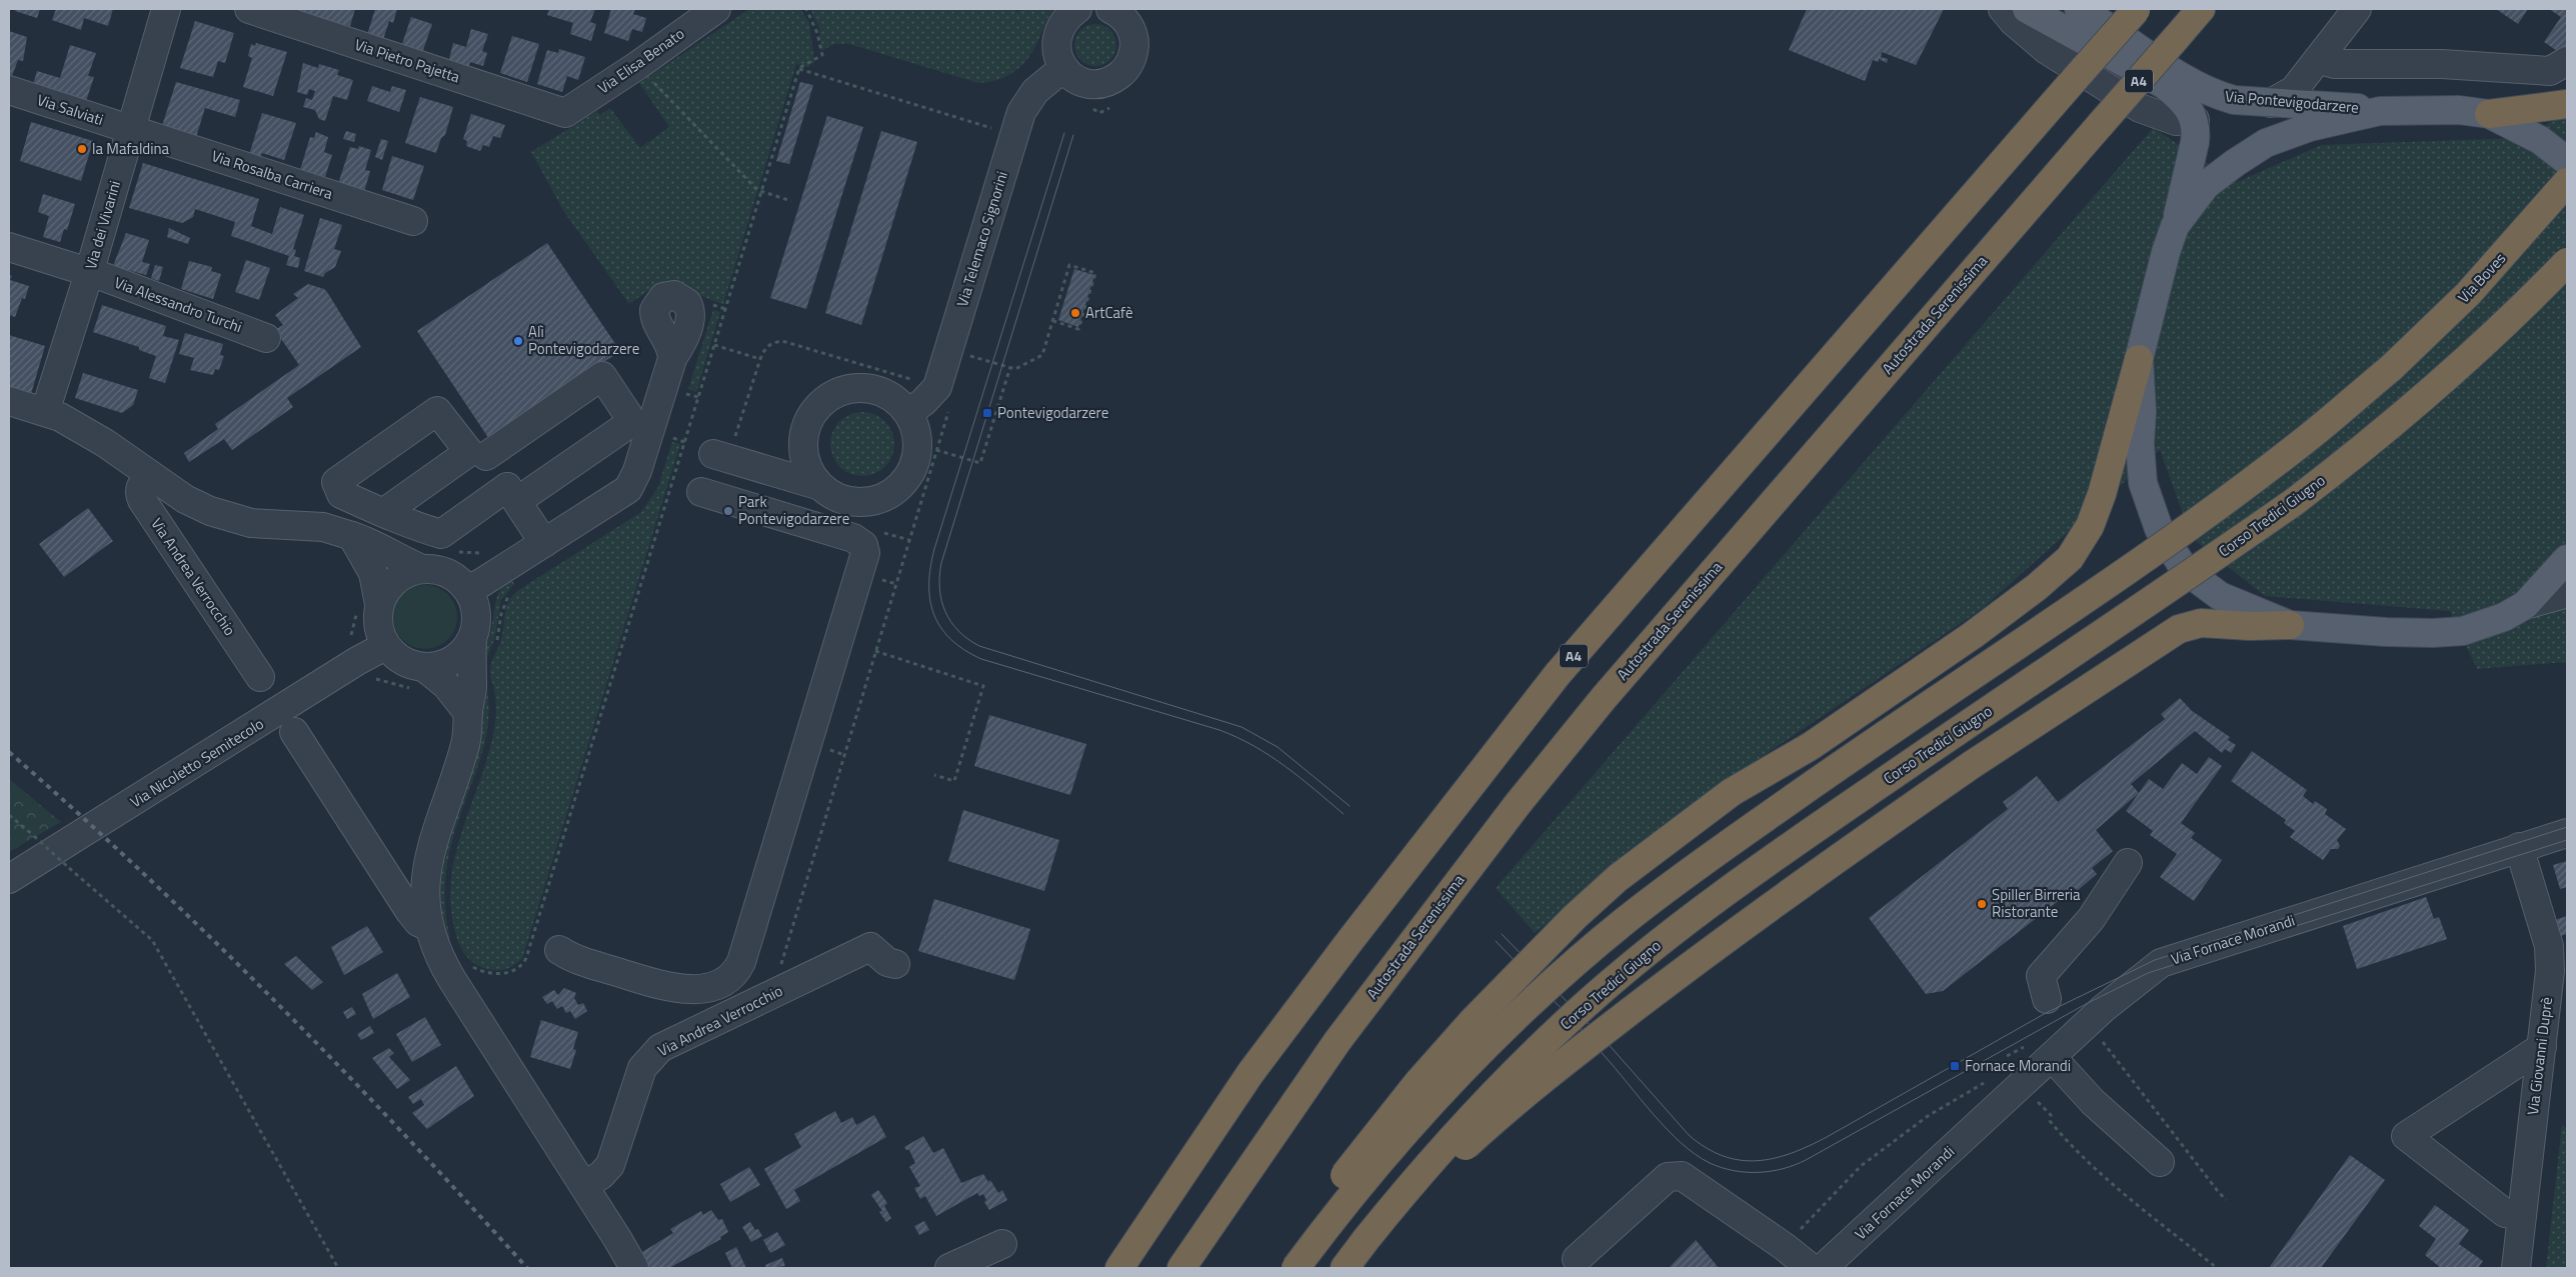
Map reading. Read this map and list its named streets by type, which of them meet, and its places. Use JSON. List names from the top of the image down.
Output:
{
  "streets": {
    "highway": [
      "A4",
      "Via Boves",
      "Autostrada Serenissima",
      "Corso Tredici Giugno"
    ],
    "main road": ["Via Pontevigodarzere"],
    "street": [
      "Via Pietro Pajetta",
      "Via Elisa Benato",
      "Via Salviati",
      "Via Rosalba Carriera",
      "Via dei Vivarini",
      "Via Telemaco Signorini",
      "Via Alessandro Turchi",
      "Via Andrea Verrocchio",
      "Via Nicoletto Semitecolo",
      "Via Fornace Morandi",
      "Via Giovanni Duprè"
    ]
  },
  "crossings": [
    ["Via Pietro Pajetta", "Via Elisa Benato"],
    ["Via Salviati", "Via Rosalba Carriera"],
    ["Via Salviati", "Via dei Vivarini"],
    ["Via Rosalba Carriera", "Via dei Vivarini"],
    ["Via dei Vivarini", "Via Alessandro Turchi"],
    ["Via Fornace Morandi", "Via Giovanni Duprè"]
  ],
  "places": {
    "other": [
      "la Mafaldina",
      "ArtCafè",
      "Alì Pontevigodarzere",
      "Park Pontevigodarzere",
      "Spiller Birreria Ristorante"
    ],
    "transit": ["Pontevigodarzere", "Fornace Morandi"]
  }
}
